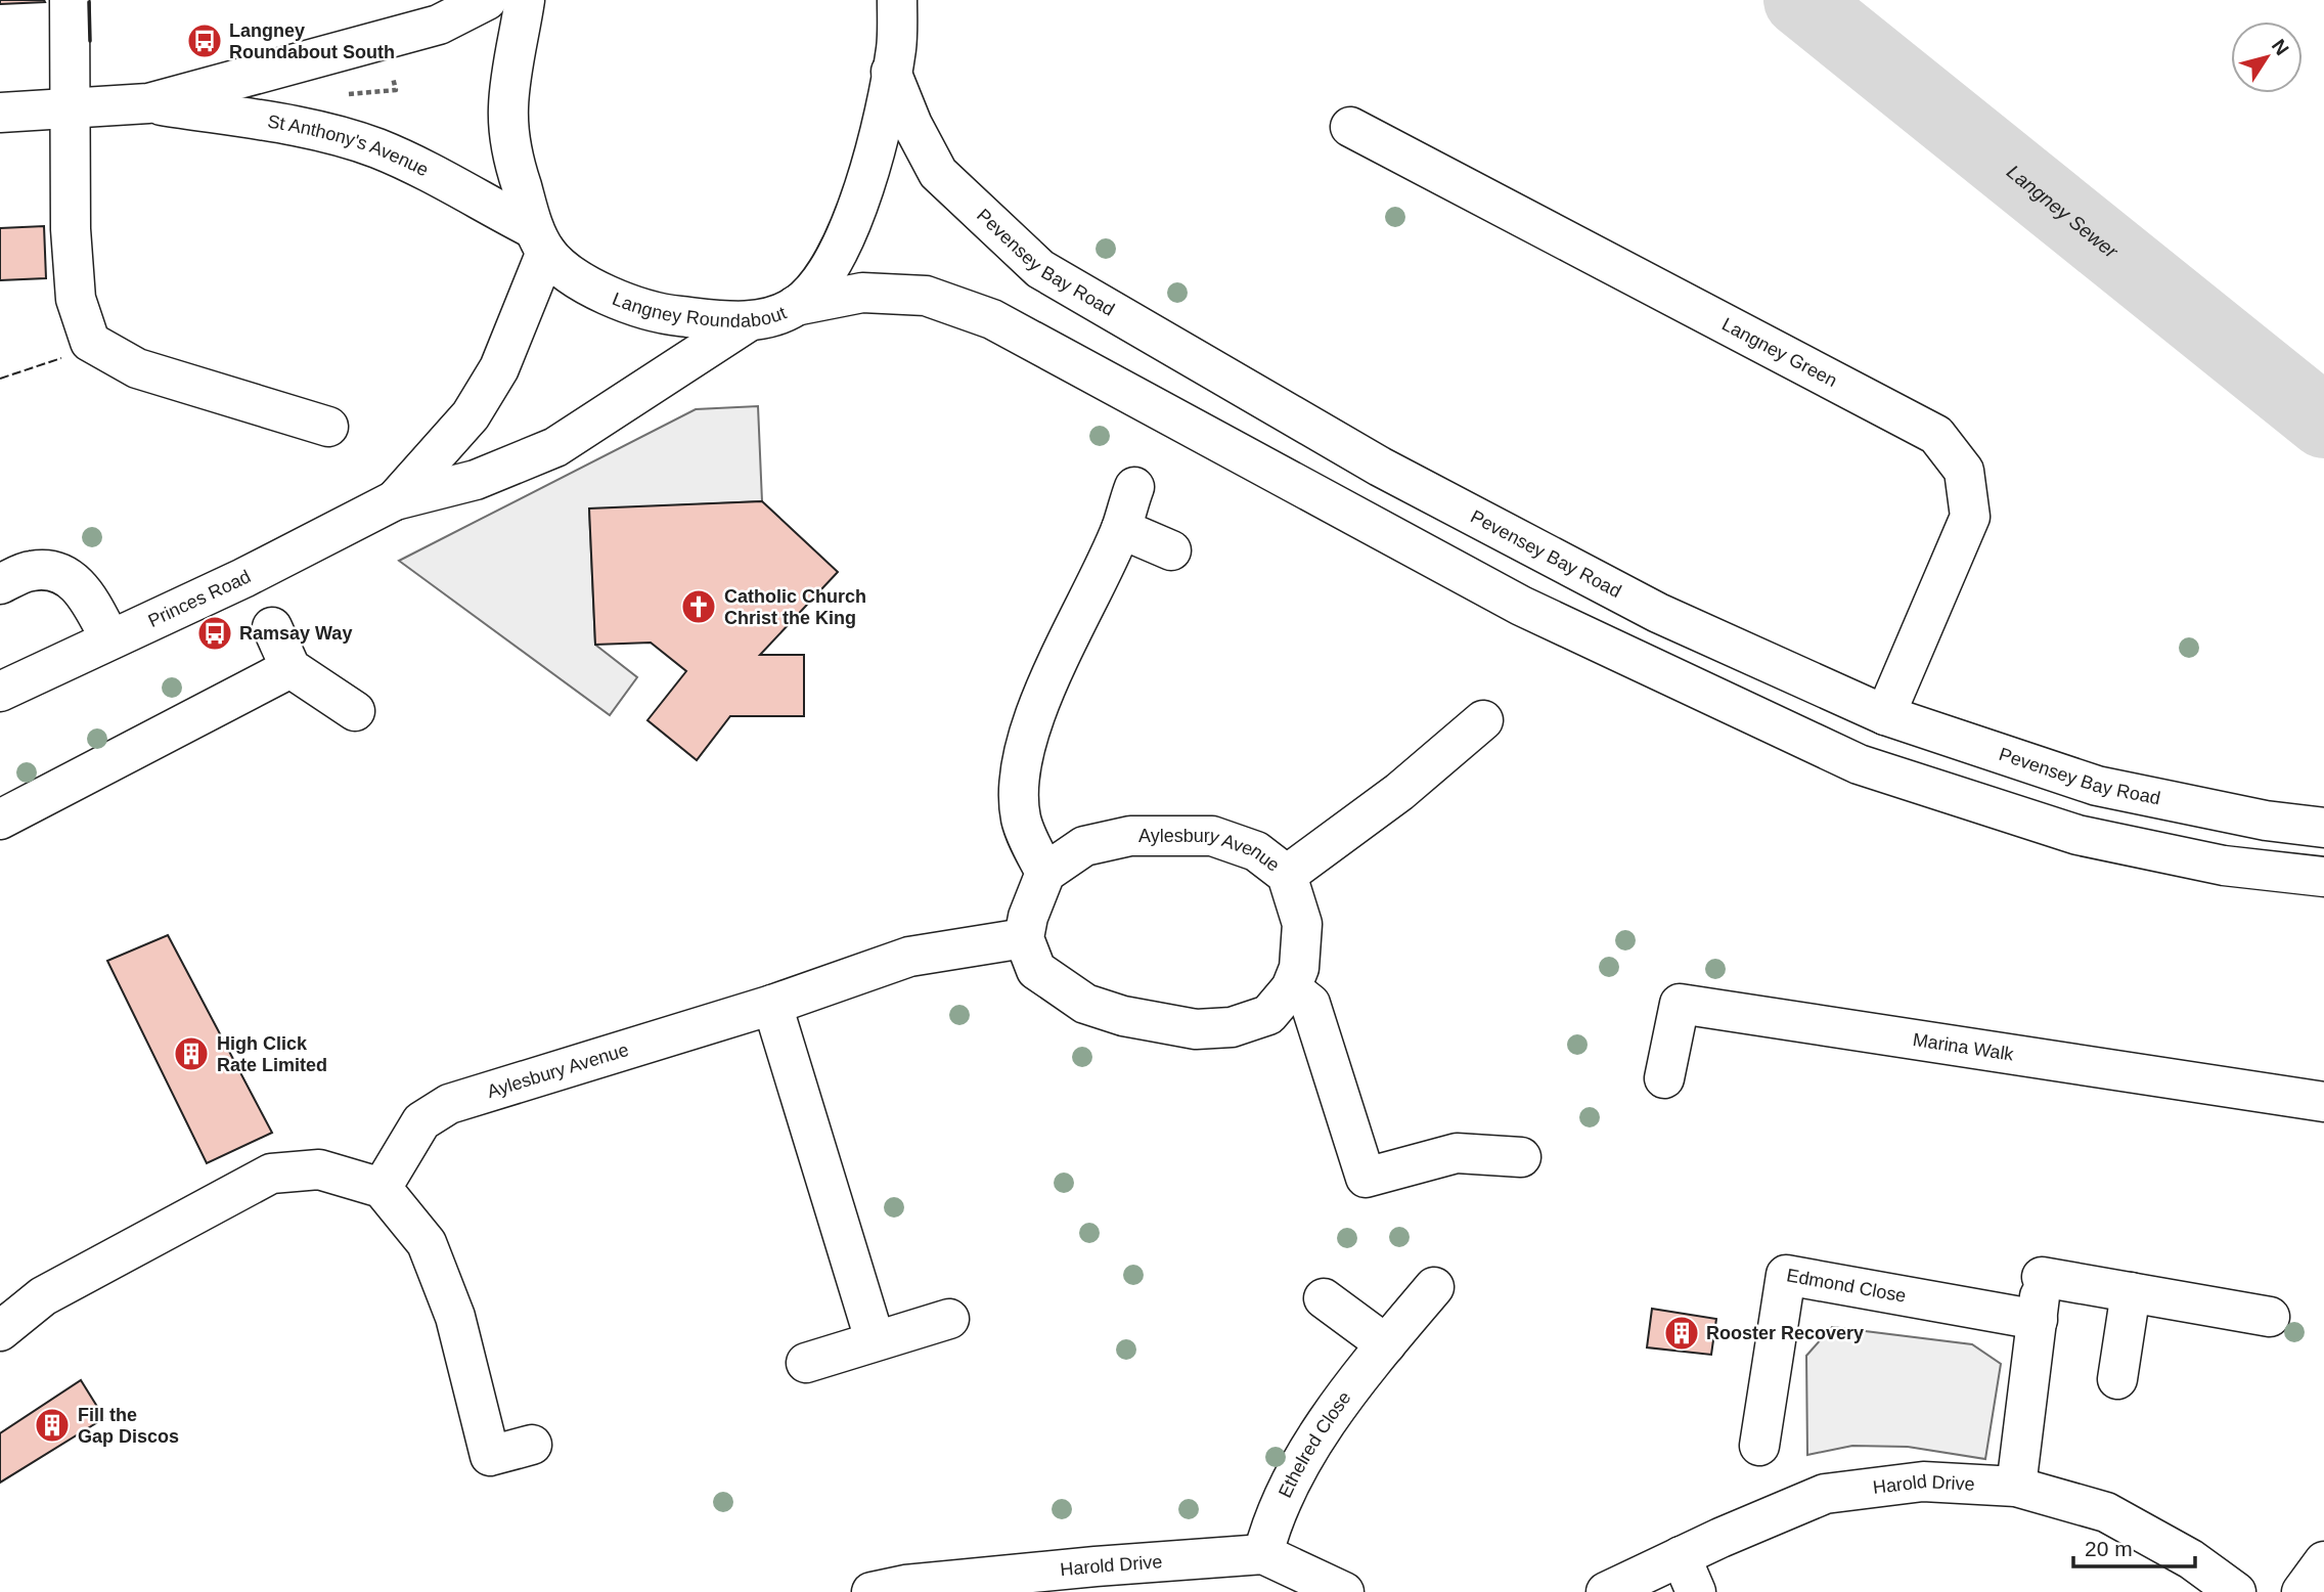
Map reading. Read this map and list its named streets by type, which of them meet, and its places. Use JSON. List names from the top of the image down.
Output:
{
  "streets": {
    "street": [
      "St Anthony's Avenue",
      "Pevensey Bay Road",
      "Langney Roundabout",
      "Langney Green",
      "Princes Road",
      "Aylesbury Avenue",
      "Marina Walk",
      "Edmond Close",
      "Ethelred Close",
      "Harold Drive"
    ]
  },
  "crossings": [
    ["St Anthony's Avenue", "Langney Roundabout"],
    ["St Anthony's Avenue", "Princes Road"],
    ["Pevensey Bay Road", "Langney Roundabout"],
    ["Pevensey Bay Road", "Langney Green"],
    ["Langney Roundabout", "Princes Road"],
    ["Ethelred Close", "Harold Drive"]
  ],
  "water": ["Langney Sewer"],
  "places": {
    "bus stop": ["Langney Roundabout South", "Ramsay Way"],
    "church": ["Catholic Church Christ the King"],
    "building": ["High Click Rate Limited", "Rooster Recovery", "Fill the Gap Discos"]
  },
  "scale_bar": "20 m",
  "north": "top right"
}
